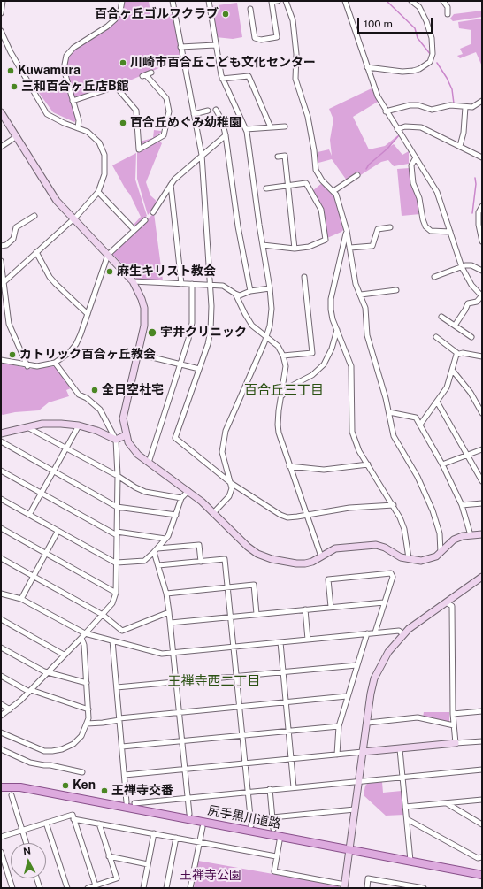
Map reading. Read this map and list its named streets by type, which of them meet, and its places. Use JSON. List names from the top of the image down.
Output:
{
  "streets": {
    "main road": ["尻手黒川道路"]
  },
  "districts": ["百合丘三丁目", "王禅寺西二丁目"],
  "parks": ["王禅寺公園"],
  "places": [
    "百合ヶ丘ゴルフクラブ",
    "川崎市百合丘こども文化センター",
    "Kuwamura",
    "三和百合ヶ丘店B館",
    "百合丘めぐみ幼稚園",
    "麻生キリスト教会",
    "宇井クリニック",
    "カトリック百合ヶ丘教会",
    "全日空社宅",
    "Ken",
    "王禅寺交番"
  ],
  "scale_bar": "100 m",
  "north": "top"
}
